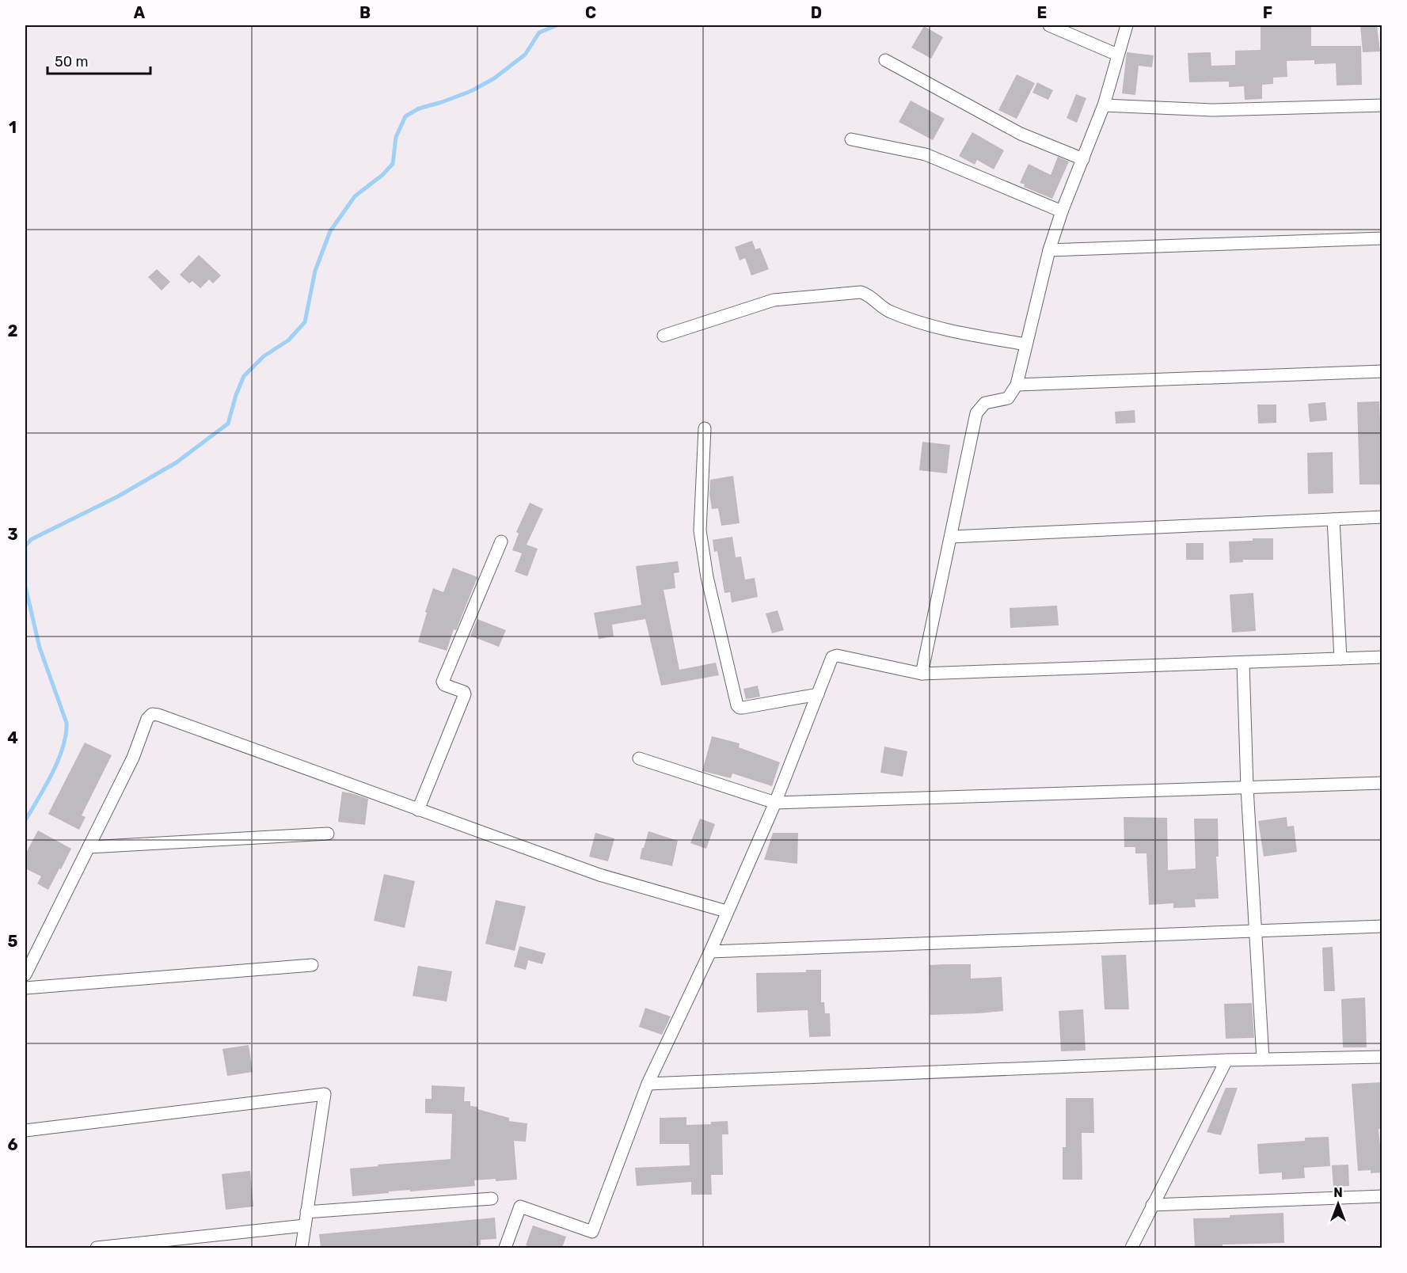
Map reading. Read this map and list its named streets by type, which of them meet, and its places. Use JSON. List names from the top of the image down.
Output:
{
  "scale_bar": "50 m",
  "north": "top",
  "grid": {
    "columns": [
      "A",
      "B",
      "C",
      "D",
      "E",
      "F"
    ],
    "rows": [
      "1",
      "2",
      "3",
      "4",
      "5",
      "6"
    ]
  }
}
